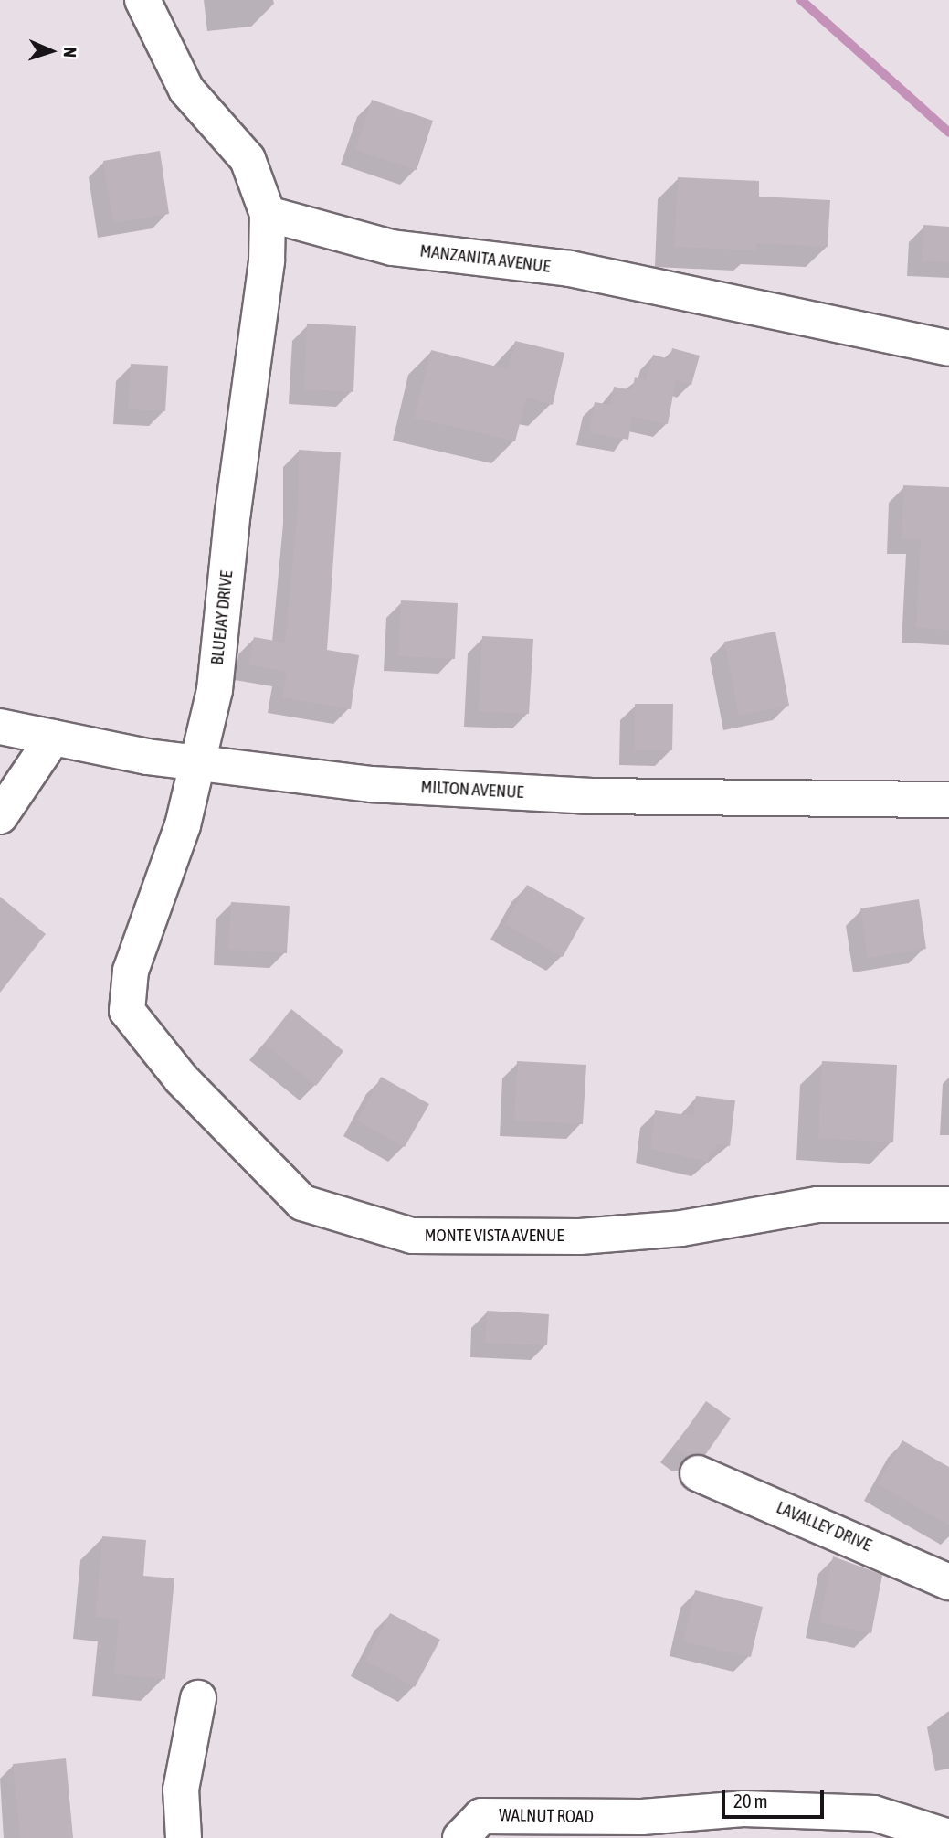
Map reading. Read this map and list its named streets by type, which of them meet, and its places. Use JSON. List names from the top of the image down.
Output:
{
  "streets": {
    "street": [
      "MANZANITA AVENUE",
      "BLUEJAY DRIVE",
      "MILTON AVENUE",
      "MONTE VISTA AVENUE",
      "LAVALLEY DRIVE",
      "WALNUT ROAD"
    ]
  },
  "crossings": [
    ["MANZANITA AVENUE", "BLUEJAY DRIVE"],
    ["BLUEJAY DRIVE", "MILTON AVENUE"],
    ["BLUEJAY DRIVE", "MONTE VISTA AVENUE"]
  ],
  "scale_bar": "20 m",
  "north": "right"
}
